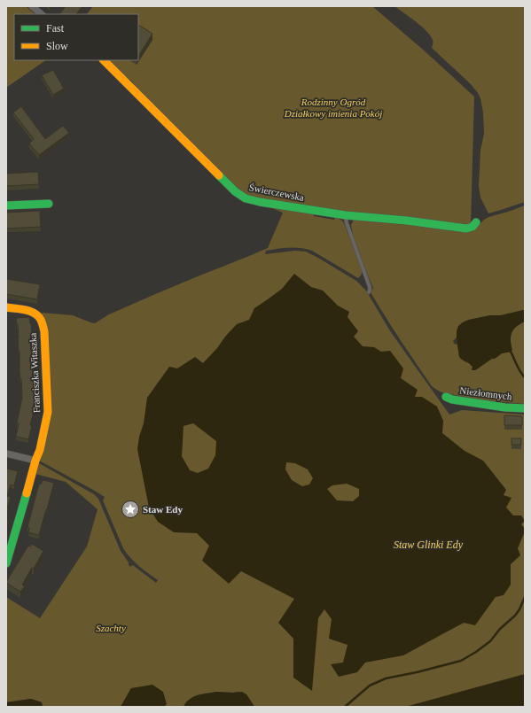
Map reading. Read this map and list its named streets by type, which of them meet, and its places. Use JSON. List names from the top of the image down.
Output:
{
  "streets": {
    "street": ["Świerczewska", "Franciszka Witaszka", "Niezłomnych"]
  },
  "water": ["Staw Glinki Edy"],
  "parks": ["Rodzinny Ogród Działkowy imienia Pokój", "Szachty"],
  "places": {
    "place": ["Staw Edy"]
  },
  "legend": ["Fast", "Slow"]
}
